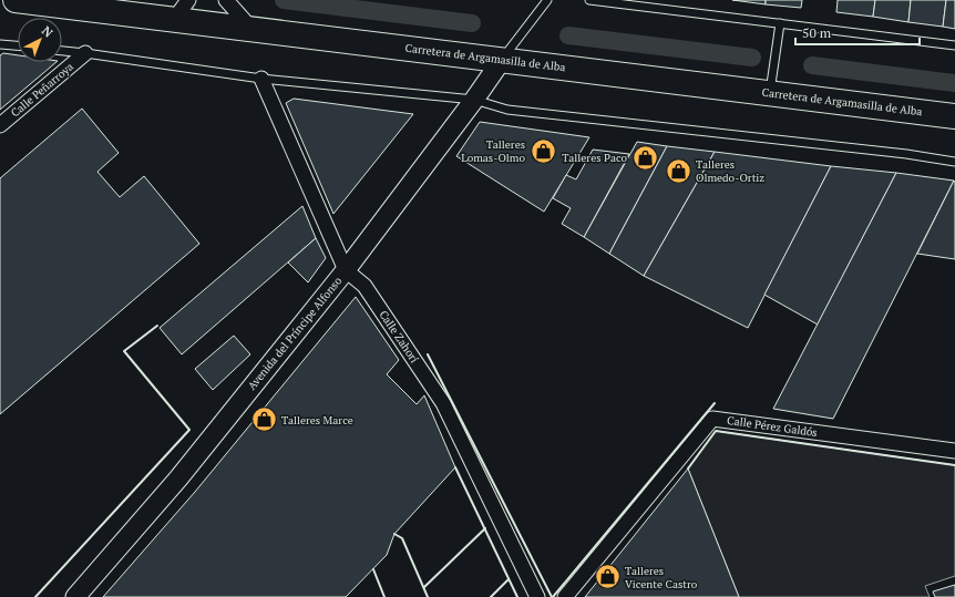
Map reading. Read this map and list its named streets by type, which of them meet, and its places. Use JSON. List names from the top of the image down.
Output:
{
  "streets": {
    "highway": ["Carretera de Argamasilla de Alba"],
    "street": [
      "Calle Peñarroya",
      "Avenida del Príncipe Alfonso",
      "Calle Zahorí",
      "Calle Pérez Galdós"
    ]
  },
  "crossings": [
    ["Carretera de Argamasilla de Alba", "Avenida del Príncipe Alfonso"],
    ["Avenida del Príncipe Alfonso", "Calle Zahorí"]
  ],
  "places": {
    "shop": [
      "Talleres Lomas-Olmo",
      "Talleres Paco",
      "Talleres Olmedo-Ortiz",
      "Talleres Marce",
      "Talleres Vicente Castro"
    ]
  },
  "scale_bar": "50 m",
  "north": "top right"
}
